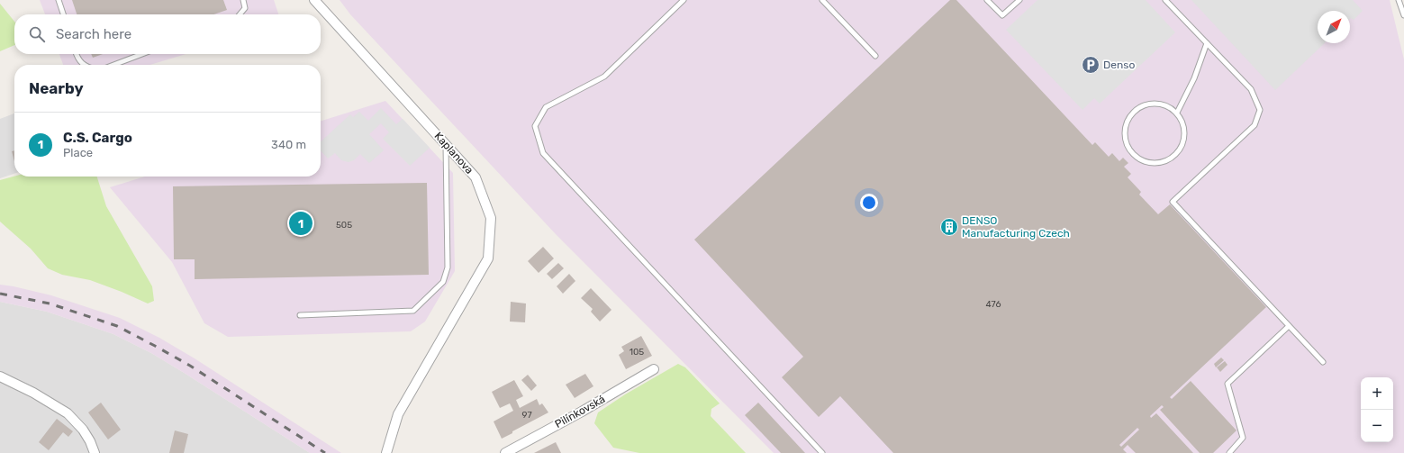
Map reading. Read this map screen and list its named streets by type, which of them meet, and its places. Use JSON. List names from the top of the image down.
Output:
{
  "streets": {
    "street": ["Kaplanova", "Pilínkovská"]
  },
  "places": {
    "parking": ["Denso"],
    "building": ["DENSO Manufacturing Czech"]
  },
  "house_numbers": [
    "505",
    "476",
    "105",
    "97"
  ],
  "north": "top right",
  "page": {
    "search": "Search here",
    "heading": "Nearby",
    "list": [
      {
        "mark": "1",
        "name": "C.S. Cargo",
        "note": "Place",
        "value": "340 m"
      }
    ],
    "pins": "1",
    "map_buttons": ["+", "−"]
  }
}
